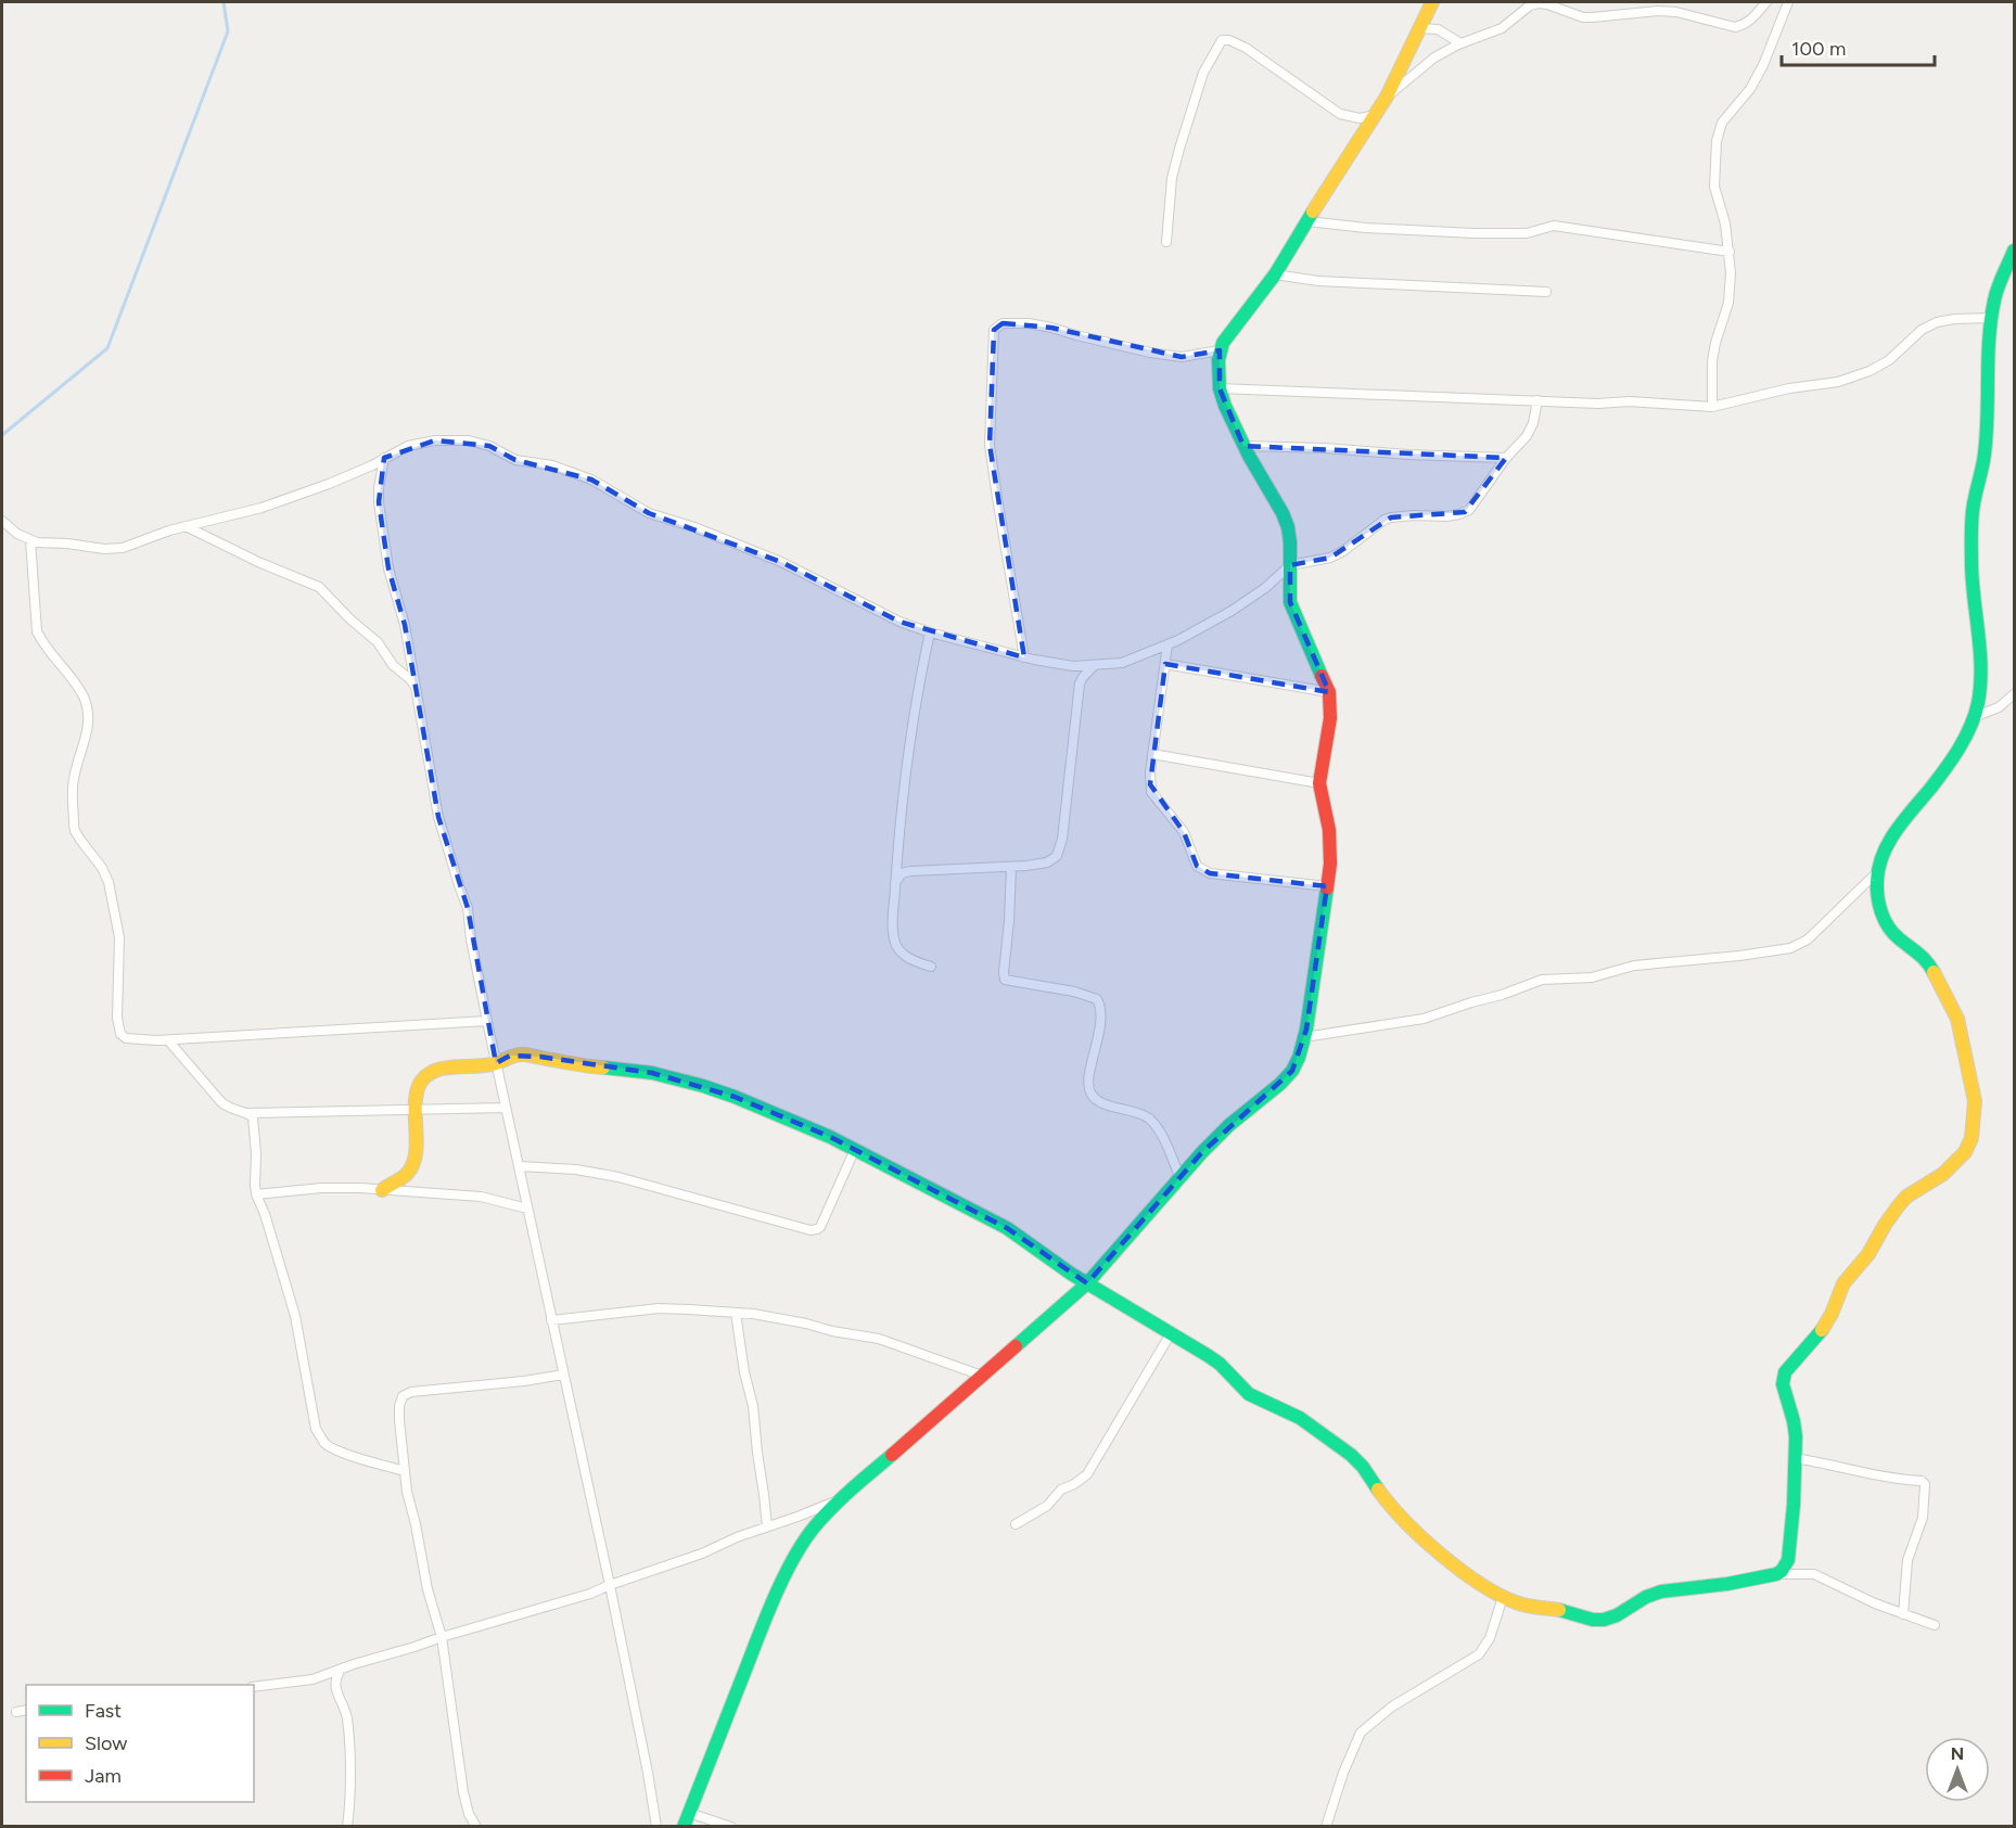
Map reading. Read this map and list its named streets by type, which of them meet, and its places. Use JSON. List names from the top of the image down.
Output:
{
  "legend": ["Fast", "Slow", "Jam"],
  "scale_bar": "100 m",
  "north": "top"
}
